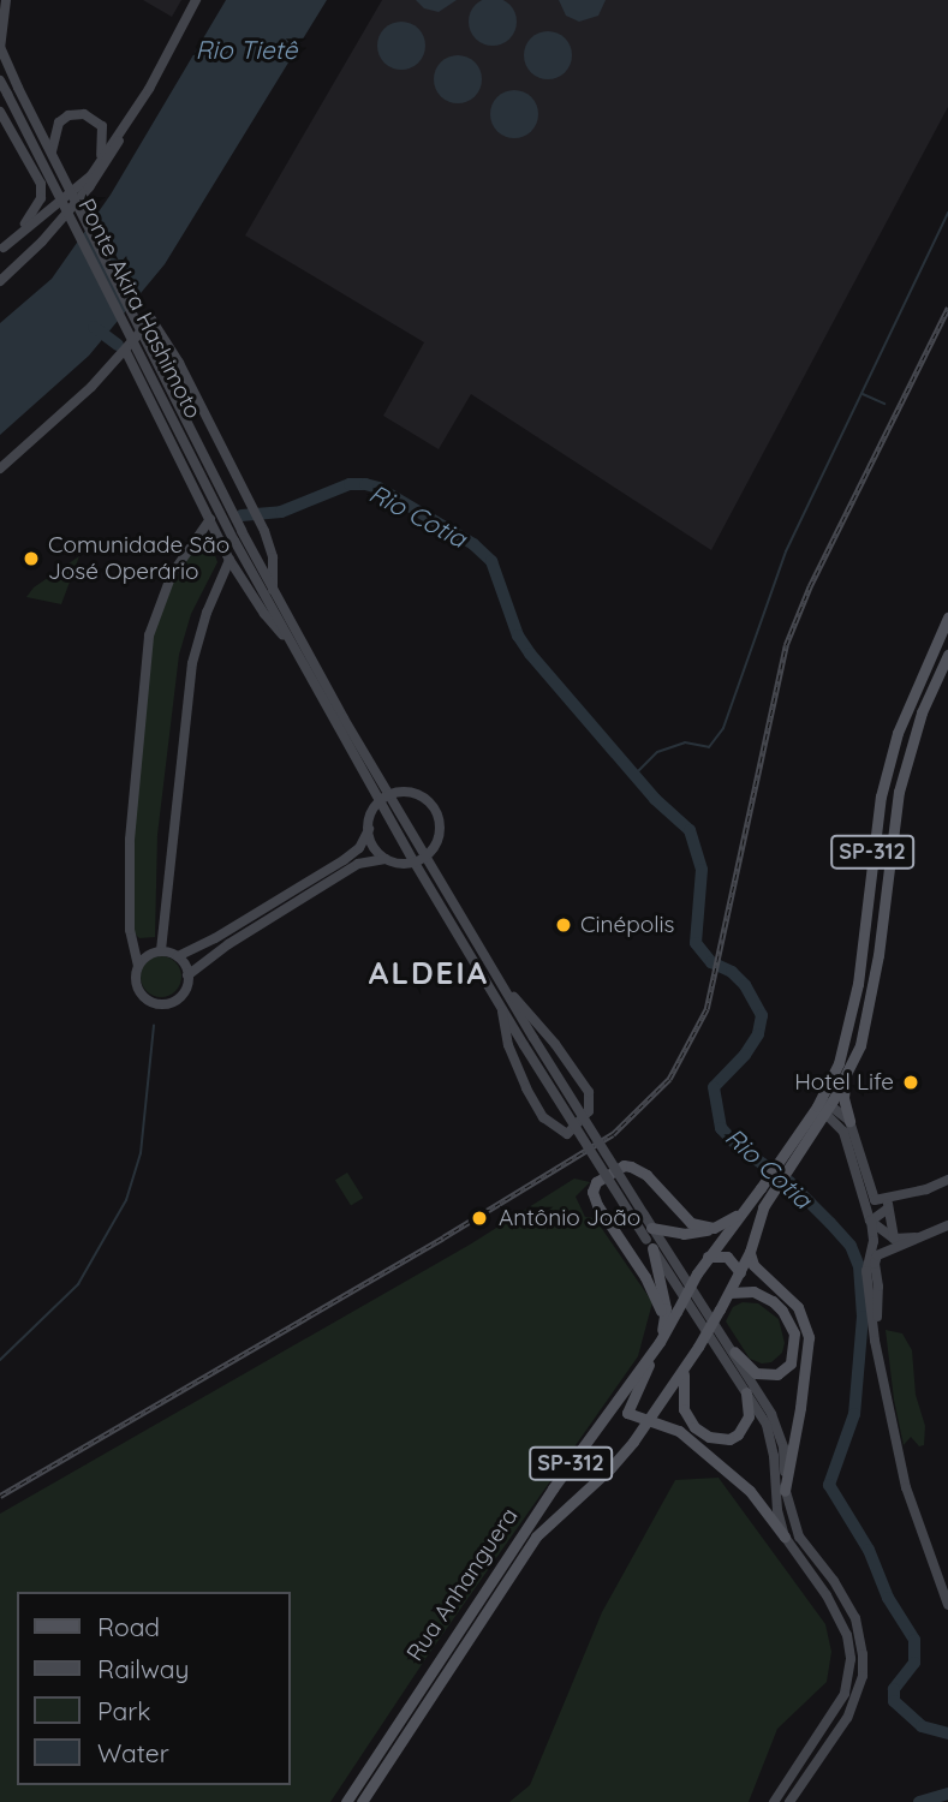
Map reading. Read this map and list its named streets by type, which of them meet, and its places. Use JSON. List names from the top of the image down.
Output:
{
  "streets": {
    "main road": ["Ponte Akira Hashimoto", "SP-312", "Rua Anhanguera"]
  },
  "crossings": [
    ["SP-312", "Rua Anhanguera"]
  ],
  "districts": ["ALDEIA"],
  "water": ["Rio Tietê", "Rio Cotia"],
  "places": [
    "Comunidade São José Operário",
    "Cinépolis",
    "Hotel Life",
    "Antônio João"
  ],
  "legend": [
    "Road",
    "Railway",
    "Park",
    "Water"
  ]
}
